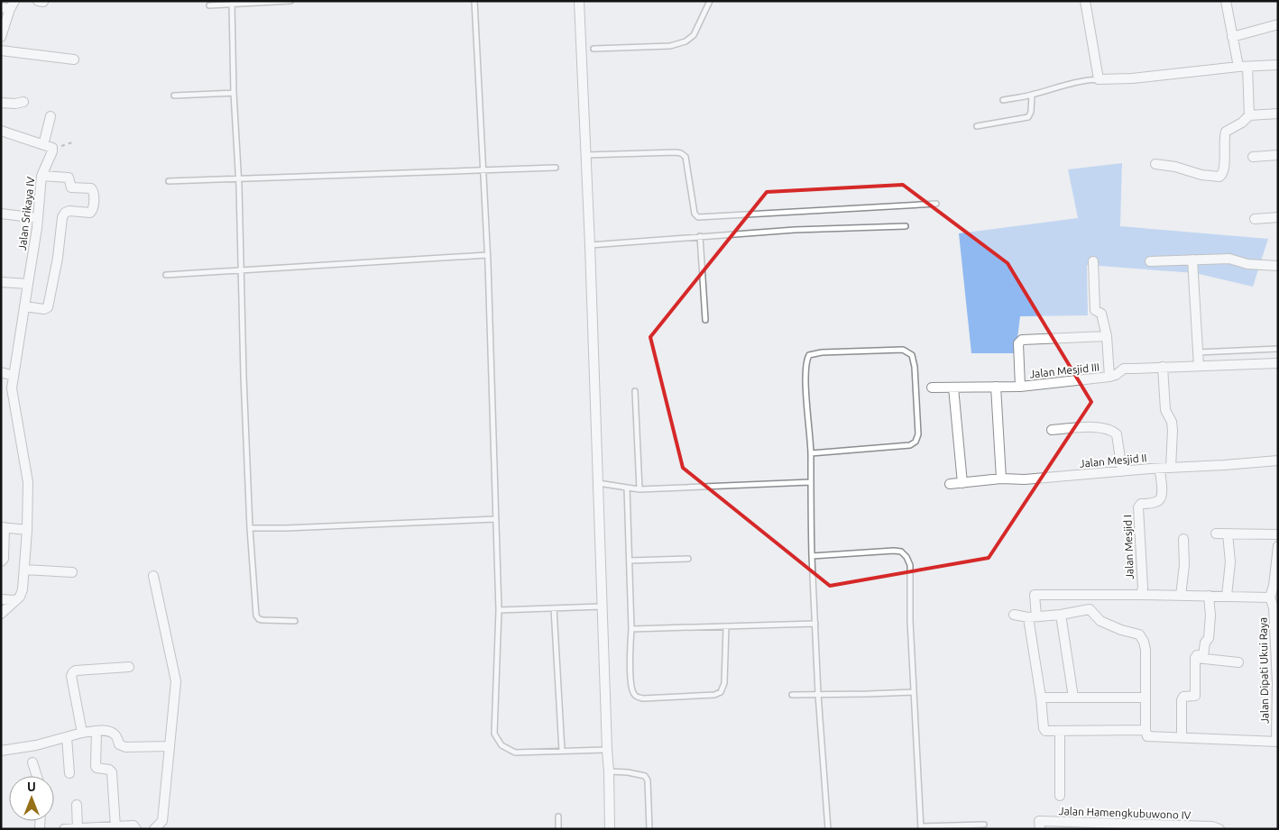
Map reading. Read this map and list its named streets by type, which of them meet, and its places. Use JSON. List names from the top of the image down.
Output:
{
  "streets": {
    "street": [
      "Jalan Srikaya IV",
      "Jalan Mesjid III",
      "Jalan Mesjid II",
      "Jalan Mesjid I",
      "Jalan Dipati Ukui Raya",
      "Jalan Hamengkubuwono IV"
    ]
  },
  "crossings": [
    ["Jalan Mesjid II", "Jalan Mesjid I"],
    ["Jalan Mesjid I", "Jalan Dipati Ukui Raya"]
  ],
  "north": "top"
}
